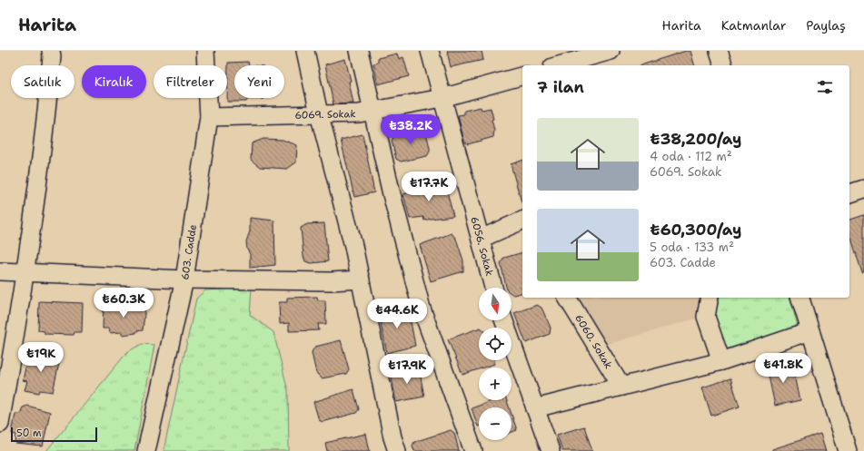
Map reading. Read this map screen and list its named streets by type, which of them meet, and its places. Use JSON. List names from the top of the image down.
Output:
{
  "streets": {
    "street": [
      "6069. Sokak",
      "6056. Sokak",
      "603. Cadde",
      "6060. Sokak"
    ]
  },
  "crossings": [
    ["6069. Sokak", "6056. Sokak"],
    ["6069. Sokak", "603. Cadde"]
  ],
  "scale_bar": "50 m",
  "north": "bottom",
  "page": {
    "header": "Harita",
    "nav": ["Harita", "Katmanlar", "Paylaş"],
    "chip": [
      "Satılık",
      "Kiralık",
      "Filtreler",
      "Yeni"
    ],
    "heading": "7 ilan",
    "list": [
      {
        "name": "₺38,200/ay",
        "note": "4 oda · 112 m² · 6069. Sokak"
      },
      {
        "name": "₺60,300/ay",
        "note": "5 oda · 133 m² · 603. Cadde"
      }
    ],
    "price": [
      "₺38.2K",
      "₺17.7K",
      "₺60.3K",
      "₺44.6K",
      "₺19K",
      "₺41.8K",
      "₺17.9K"
    ],
    "map_buttons": ["+", "−"],
    "scale": "50 m"
  }
}
